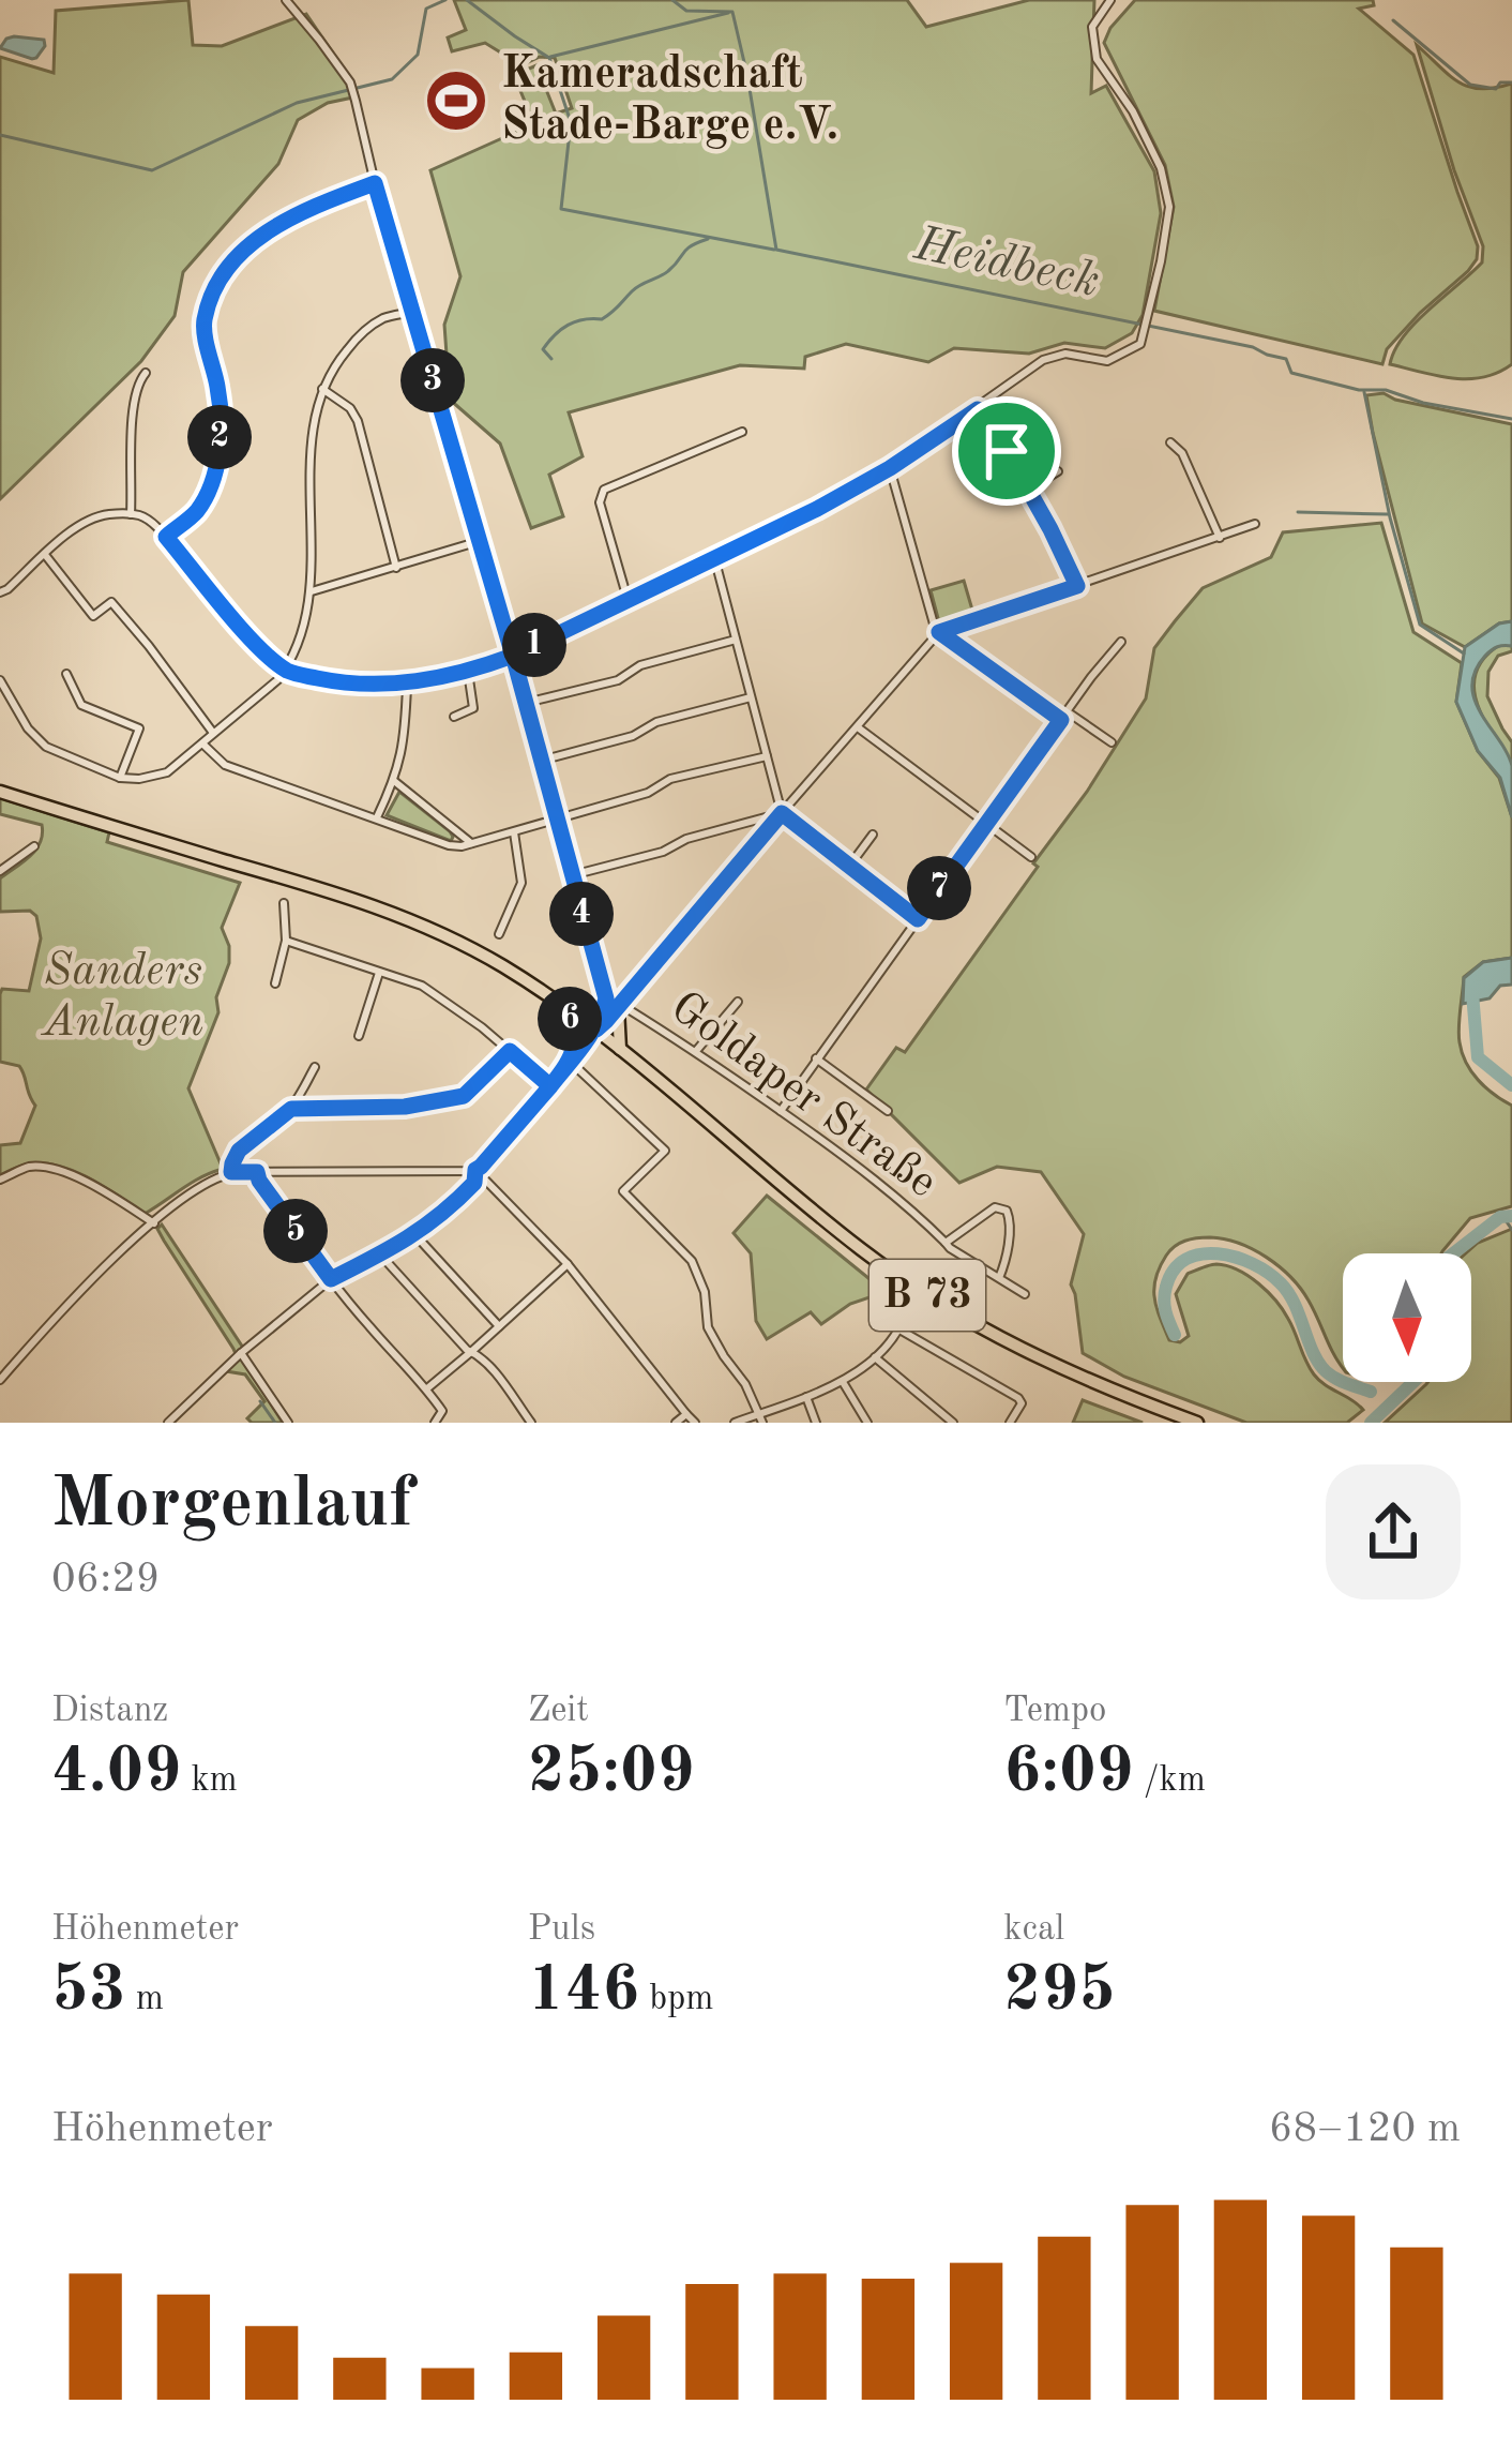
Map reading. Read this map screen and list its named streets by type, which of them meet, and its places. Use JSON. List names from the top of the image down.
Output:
{
  "streets": {
    "main road": ["B 73"],
    "street": ["Goldaper Straße"]
  },
  "water": ["Heidbeck"],
  "parks": ["Sanders Anlagen"],
  "places": {
    "sports": ["Kameradschaft Stade-Barge e.V."]
  },
  "north": "bottom",
  "page": {
    "pins": [
      "3",
      "2",
      "1",
      "7",
      "4",
      "6",
      "5"
    ],
    "heading": ["Morgenlauf", "06:29"],
    "stats": [
      ["Distanz", "4.09 km"],
      ["Zeit", "25:09"],
      ["Tempo", "6:09 /km"],
      ["Höhenmeter", "53 m"],
      ["Puls", "146 bpm"],
      ["kcal", "295"]
    ],
    "chart": ["Höhenmeter", "68–120 m"]
  }
}
